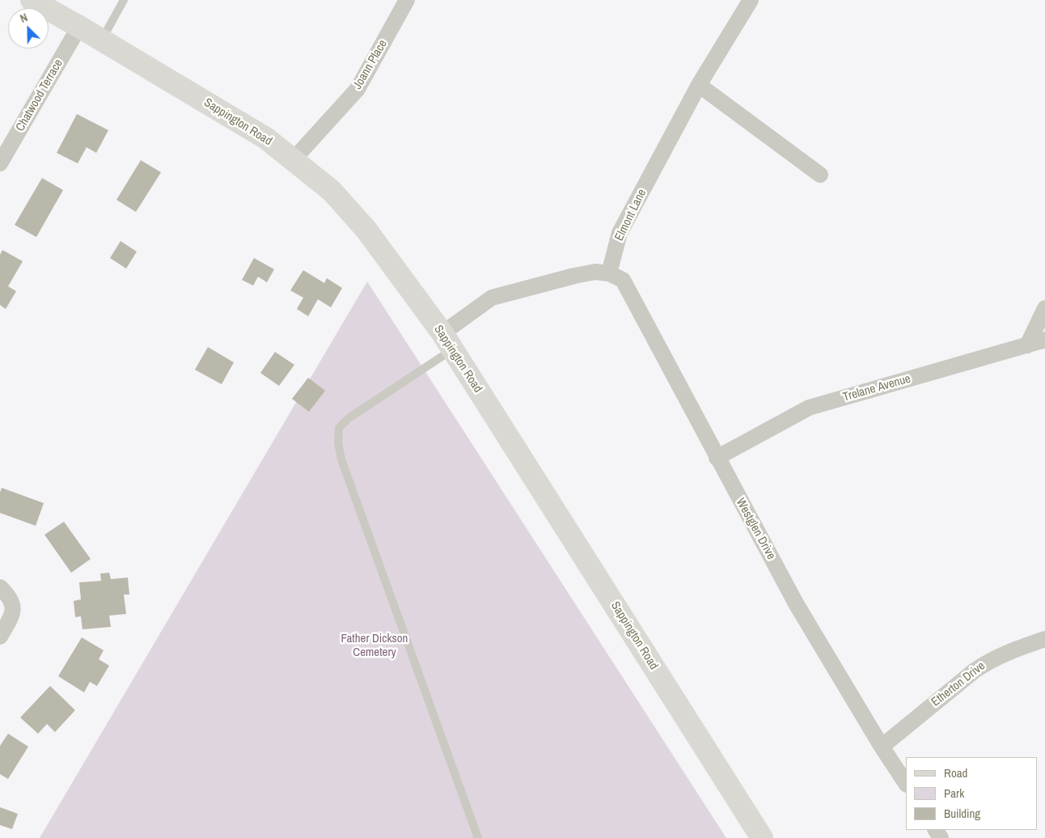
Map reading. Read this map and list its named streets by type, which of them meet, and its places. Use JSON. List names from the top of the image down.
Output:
{
  "streets": {
    "main road": ["Sappington Road"],
    "street": [
      "Joann Place",
      "Chatwood Terrace",
      "Elmont Lane",
      "Trelane Avenue",
      "Westglen Drive",
      "Etherton Drive"
    ]
  },
  "crossings": [
    ["Joann Place", "Sappington Road"],
    ["Chatwood Terrace", "Sappington Road"],
    ["Elmont Lane", "Westglen Drive"],
    ["Trelane Avenue", "Westglen Drive"],
    ["Westglen Drive", "Etherton Drive"]
  ],
  "parks": ["Father Dickson Cemetery"],
  "legend": ["Road", "Park", "Building"],
  "north": "top left"
}
